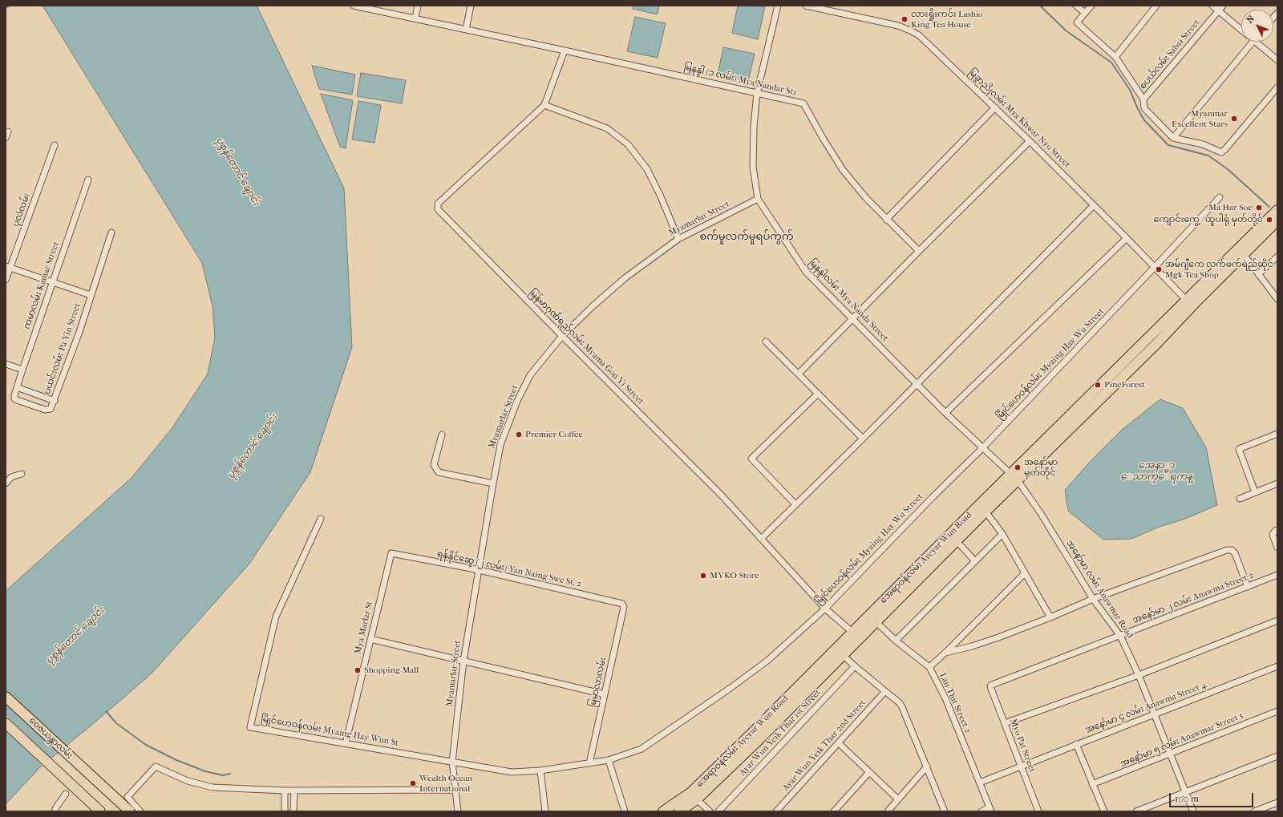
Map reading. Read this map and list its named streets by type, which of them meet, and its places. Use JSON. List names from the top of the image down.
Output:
{
  "streets": {
    "main road": ["အေရာဝန်လမ်း Ayeyar Wun Road", "ဝေဇယန္တာလမ်း"],
    "street": [
      "စပယ်လမ်း Sabai Street",
      "မြနန္ဒါ (၁ လမ်း) Mya Nandar St1",
      "မြခွာညိုလမ်း Mya Khwar Nyo Street",
      "ပုလဲလမ်း",
      "Myamarlar Street",
      "ကမာလမ်း Kamar Street",
      "မြနန္ဒါလမ်း Mya Nanda Street",
      "မြန်မာဂုဏ်ရည်လမ်း Myama Gon Yi Street",
      "ပယင်းလမ်း Pa Yin Street",
      "မြိုင်ဟေဝန်လမ်း Myaing Hay Wu Street",
      "ရန်နိုင်ဆွေ (၂ လမ်း) Yan Naing Swe St. 2",
      "အနော်မာ လမ်း Anawmar Road",
      "အနော်မာ ၂ လမ်း Anawma Street 2",
      "Mya Marlar St",
      "မြမာလာလမ်း",
      "Lan Thit Street 2",
      "အနော်မာ ၄ လမ်း Anawma Street 4",
      "မြိုင်ဟေဝန်လမ်း Myaing Hay Wun St",
      "Ayar Wun Yeik Thar 1st Street",
      "အနော်မာ ၅ လမ်း Anawmar Street 5",
      "Ayar Wun Yeik Thar 2nd Street",
      "Myo Pat Street"
    ]
  },
  "crossings": [
    ["မြနန္ဒါ (၁ လမ်း) Mya Nandar St1", "မြနန္ဒါလမ်း Mya Nanda Street"],
    ["မြခွာညိုလမ်း Mya Khwar Nyo Street", "မြိုင်ဟေဝန်လမ်း Myaing Hay Wu Street"],
    ["မြခွာညိုလမ်း Mya Khwar Nyo Street", "အေရာဝန်လမ်း Ayeyar Wun Road"],
    ["Myamarlar Street", "မြနန္ဒါလမ်း Mya Nanda Street"],
    ["Myamarlar Street", "မြန်မာဂုဏ်ရည်လမ်း Myama Gon Yi Street"],
    ["Myamarlar Street", "မြိုင်ဟေဝန်လမ်း Myaing Hay Wu Street"],
    ["Myamarlar Street", "ရန်နိုင်ဆွေ (၂ လမ်း) Yan Naing Swe St. 2"],
    ["Myamarlar Street", "မြိုင်ဟေဝန်လမ်း Myaing Hay Wun St"],
    ["ကမာလမ်း Kamar Street", "ပယင်းလမ်း Pa Yin Street"],
    ["မြနန္ဒါလမ်း Mya Nanda Street", "မြိုင်ဟေဝန်လမ်း Myaing Hay Wu Street"],
    ["မြနန္ဒါလမ်း Mya Nanda Street", "အေရာဝန်လမ်း Ayeyar Wun Road"],
    ["မြနန္ဒါလမ်း Mya Nanda Street", "အနော်မာ လမ်း Anawmar Road"],
    ["မြန်မာဂုဏ်ရည်လမ်း Myama Gon Yi Street", "မြိုင်ဟေဝန်လမ်း Myaing Hay Wu Street"],
    ["မြန်မာဂုဏ်ရည်လမ်း Myama Gon Yi Street", "အေရာဝန်လမ်း Ayeyar Wun Road"],
    ["မြိုင်ဟေဝန်လမ်း Myaing Hay Wu Street", "မြမာလာလမ်း"],
    ["မြိုင်ဟေဝန်လမ်း Myaing Hay Wu Street", "မြိုင်ဟေဝန်လမ်း Myaing Hay Wun St"],
    ["အေရာဝန်လမ်း Ayeyar Wun Road", "အနော်မာ လမ်း Anawmar Road"],
    ["အေရာဝန်လမ်း Ayeyar Wun Road", "Lan Thit Street 2"],
    ["ရန်နိုင်ဆွေ (၂ လမ်း) Yan Naing Swe St. 2", "Mya Marlar St"],
    ["ရန်နိုင်ဆွေ (၂ လမ်း) Yan Naing Swe St. 2", "မြမာလာလမ်း"],
    ["အနော်မာ လမ်း Anawmar Road", "အနော်မာ ၂ လမ်း Anawma Street 2"],
    ["အနော်မာ လမ်း Anawmar Road", "အနော်မာ ၄ လမ်း Anawma Street 4"],
    ["အနော်မာ လမ်း Anawmar Road", "အနော်မာ ၅ လမ်း Anawmar Street 5"],
    ["အနော်မာ ၂ လမ်း Anawma Street 2", "Myo Pat Street"],
    ["Mya Marlar St", "မြိုင်ဟေဝန်လမ်း Myaing Hay Wun St"],
    ["Lan Thit Street 2", "အနော်မာ ၄ လမ်း Anawma Street 4"],
    ["အနော်မာ ၄ လမ်း Anawma Street 4", "Myo Pat Street"]
  ],
  "districts": ["စက်မှုလက်မှုရပ်ကွက်"],
  "water": ["ပုစွန်တောင် ချောင်း", "အေနာ္မာ ေသာက္ေရကန္"],
  "places": [
    "လားရှိုးကင်း Lashio King Tea House",
    "Myanmar Excellent Stars",
    "Ma Har Soe",
    "ကျောင်းကွေ့ / ထူပါရုံ မှတ်တိုင်",
    "အမ်ဂျီကေ လက်ဖက်ရည်ဆိုင် Mgk Tea Shop",
    "PineForest",
    "Premier Coffee",
    "အနော်မာ မှတ်တိုင်",
    "MYKO Store",
    "Shopping Mall",
    "Wealth Ocean International"
  ],
  "scale_bar": "100 m",
  "north": "top left"
}
